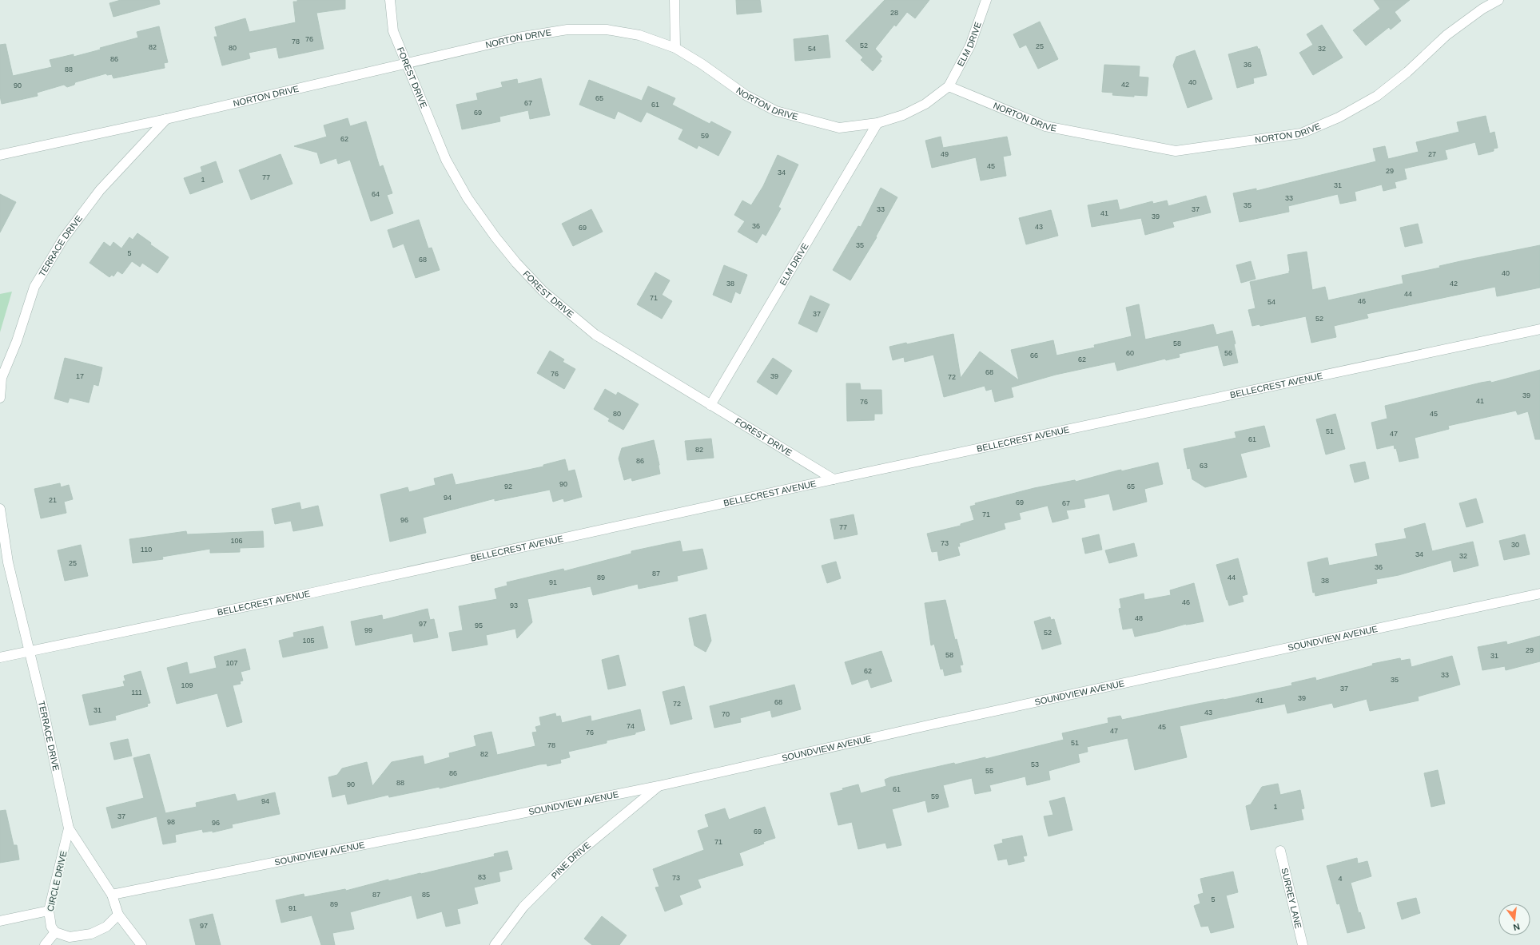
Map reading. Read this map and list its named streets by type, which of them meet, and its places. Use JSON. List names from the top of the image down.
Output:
{
  "streets": {
    "street": [
      "NORTON DRIVE",
      "ELM DRIVE",
      "FOREST DRIVE",
      "TERRACE DRIVE",
      "BELLECREST AVENUE",
      "SOUNDVIEW AVENUE",
      "PINE DRIVE",
      "CIRCLE DRIVE",
      "SURREY LANE"
    ]
  },
  "crossings": [
    ["NORTON DRIVE", "ELM DRIVE"],
    ["NORTON DRIVE", "FOREST DRIVE"],
    ["NORTON DRIVE", "TERRACE DRIVE"],
    ["ELM DRIVE", "FOREST DRIVE"],
    ["FOREST DRIVE", "BELLECREST AVENUE"],
    ["TERRACE DRIVE", "BELLECREST AVENUE"],
    ["TERRACE DRIVE", "SOUNDVIEW AVENUE"],
    ["TERRACE DRIVE", "CIRCLE DRIVE"],
    ["SOUNDVIEW AVENUE", "PINE DRIVE"]
  ],
  "house_numbers": [
    "28",
    "76",
    "78",
    "52",
    "25",
    "82",
    "80",
    "54",
    "32",
    "86",
    "36",
    "88",
    "40",
    "42",
    "90",
    "65",
    "67",
    "61",
    "69",
    "59",
    "62",
    "49",
    "27",
    "45",
    "29",
    "34",
    "77",
    "1",
    "31",
    "64",
    "33",
    "35",
    "33",
    "37",
    "41",
    "39",
    "36",
    "43",
    "69",
    "35",
    "5",
    "68",
    "40",
    "38",
    "42",
    "44",
    "71",
    "46",
    "54",
    "37",
    "52",
    "58",
    "60",
    "56",
    "66",
    "62",
    "68",
    "76",
    "17",
    "39",
    "72",
    "39",
    "41",
    "76",
    "80",
    "45",
    "51",
    "47",
    "61",
    "82",
    "86",
    "63",
    "90",
    "92",
    "65",
    "94",
    "21",
    "69",
    "67",
    "71",
    "96",
    "77",
    "106",
    "73",
    "30",
    "110",
    "34",
    "32",
    "25",
    "36",
    "87",
    "89",
    "44",
    "38",
    "91",
    "46",
    "93",
    "48",
    "97",
    "95",
    "99",
    "52",
    "105",
    "29",
    "58",
    "31",
    "107",
    "62",
    "33",
    "35",
    "109",
    "37",
    "111",
    "39",
    "41",
    "68",
    "72",
    "31",
    "43",
    "70",
    "74",
    "45",
    "47",
    "76",
    "51",
    "78",
    "82",
    "53",
    "55",
    "86",
    "88",
    "90",
    "61",
    "59",
    "94",
    "1",
    "37",
    "98",
    "96",
    "69",
    "71",
    "83",
    "73",
    "4",
    "87",
    "85",
    "5",
    "89",
    "91",
    "97"
  ],
  "north": "bottom"
}
